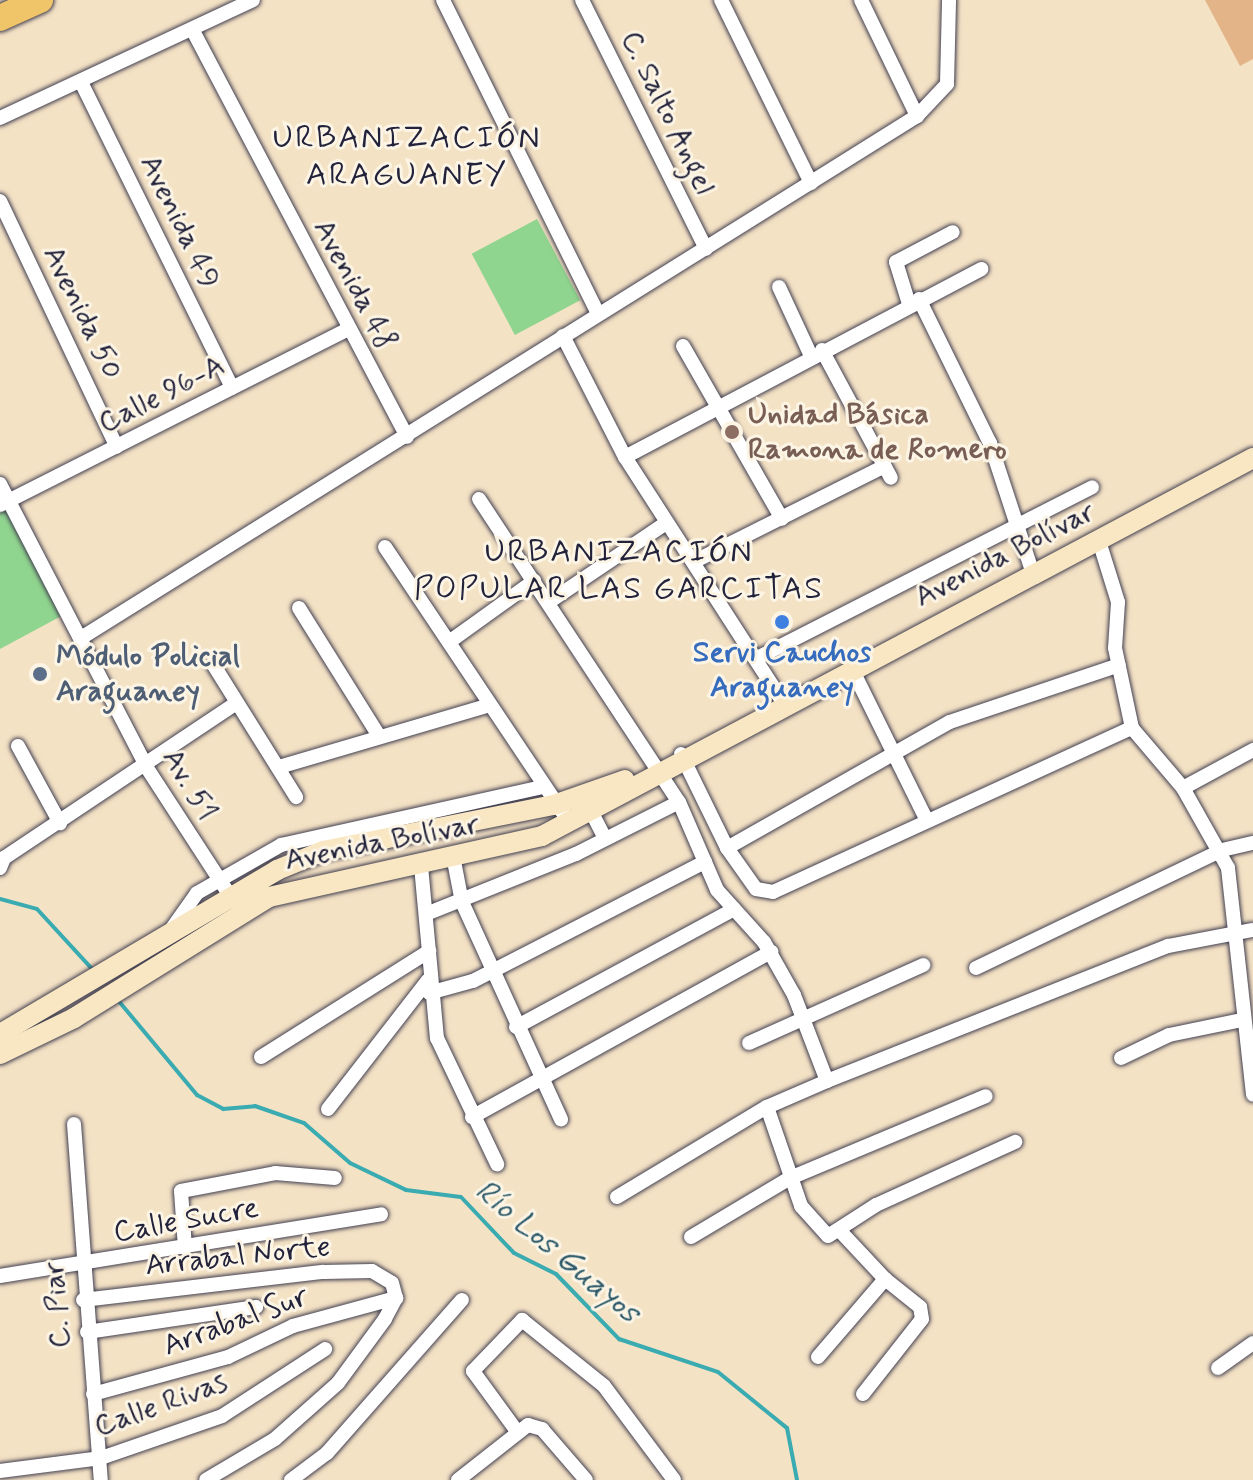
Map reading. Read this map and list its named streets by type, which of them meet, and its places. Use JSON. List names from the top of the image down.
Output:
{
  "streets": {
    "main road": ["Avenida Bolívar"],
    "street": [
      "C. Salto Angel",
      "Avenida 49",
      "Avenida 48",
      "Avenida 50",
      "Calle 96-A",
      "Av. 51",
      "Calle Sucre",
      "Arrabal Norte",
      "C. Piar",
      "Arrabal Sur",
      "Calle Rivas"
    ]
  },
  "crossings": [
    ["Avenida 49", "Calle 96-A"],
    ["Avenida 48", "Calle 96-A"],
    ["Avenida 50", "Calle 96-A"],
    ["Calle 96-A", "Av. 51"],
    ["Avenida Bolívar", "Av. 51"],
    ["Calle Sucre", "C. Piar"],
    ["Arrabal Norte", "C. Piar"],
    ["Arrabal Norte", "Arrabal Sur"],
    ["C. Piar", "Arrabal Sur"],
    ["C. Piar", "Calle Rivas"]
  ],
  "districts": ["URBANIZACIÓN ARAGUANEY", "URBANIZACIÓN POPULAR LAS GARCITAS"],
  "water": ["Río Los Guayos"],
  "places": ["Unidad Básica Ramona de Romero", "Servi Cauchos Araguaney", "Módulo Policial Araguaney"]
}
